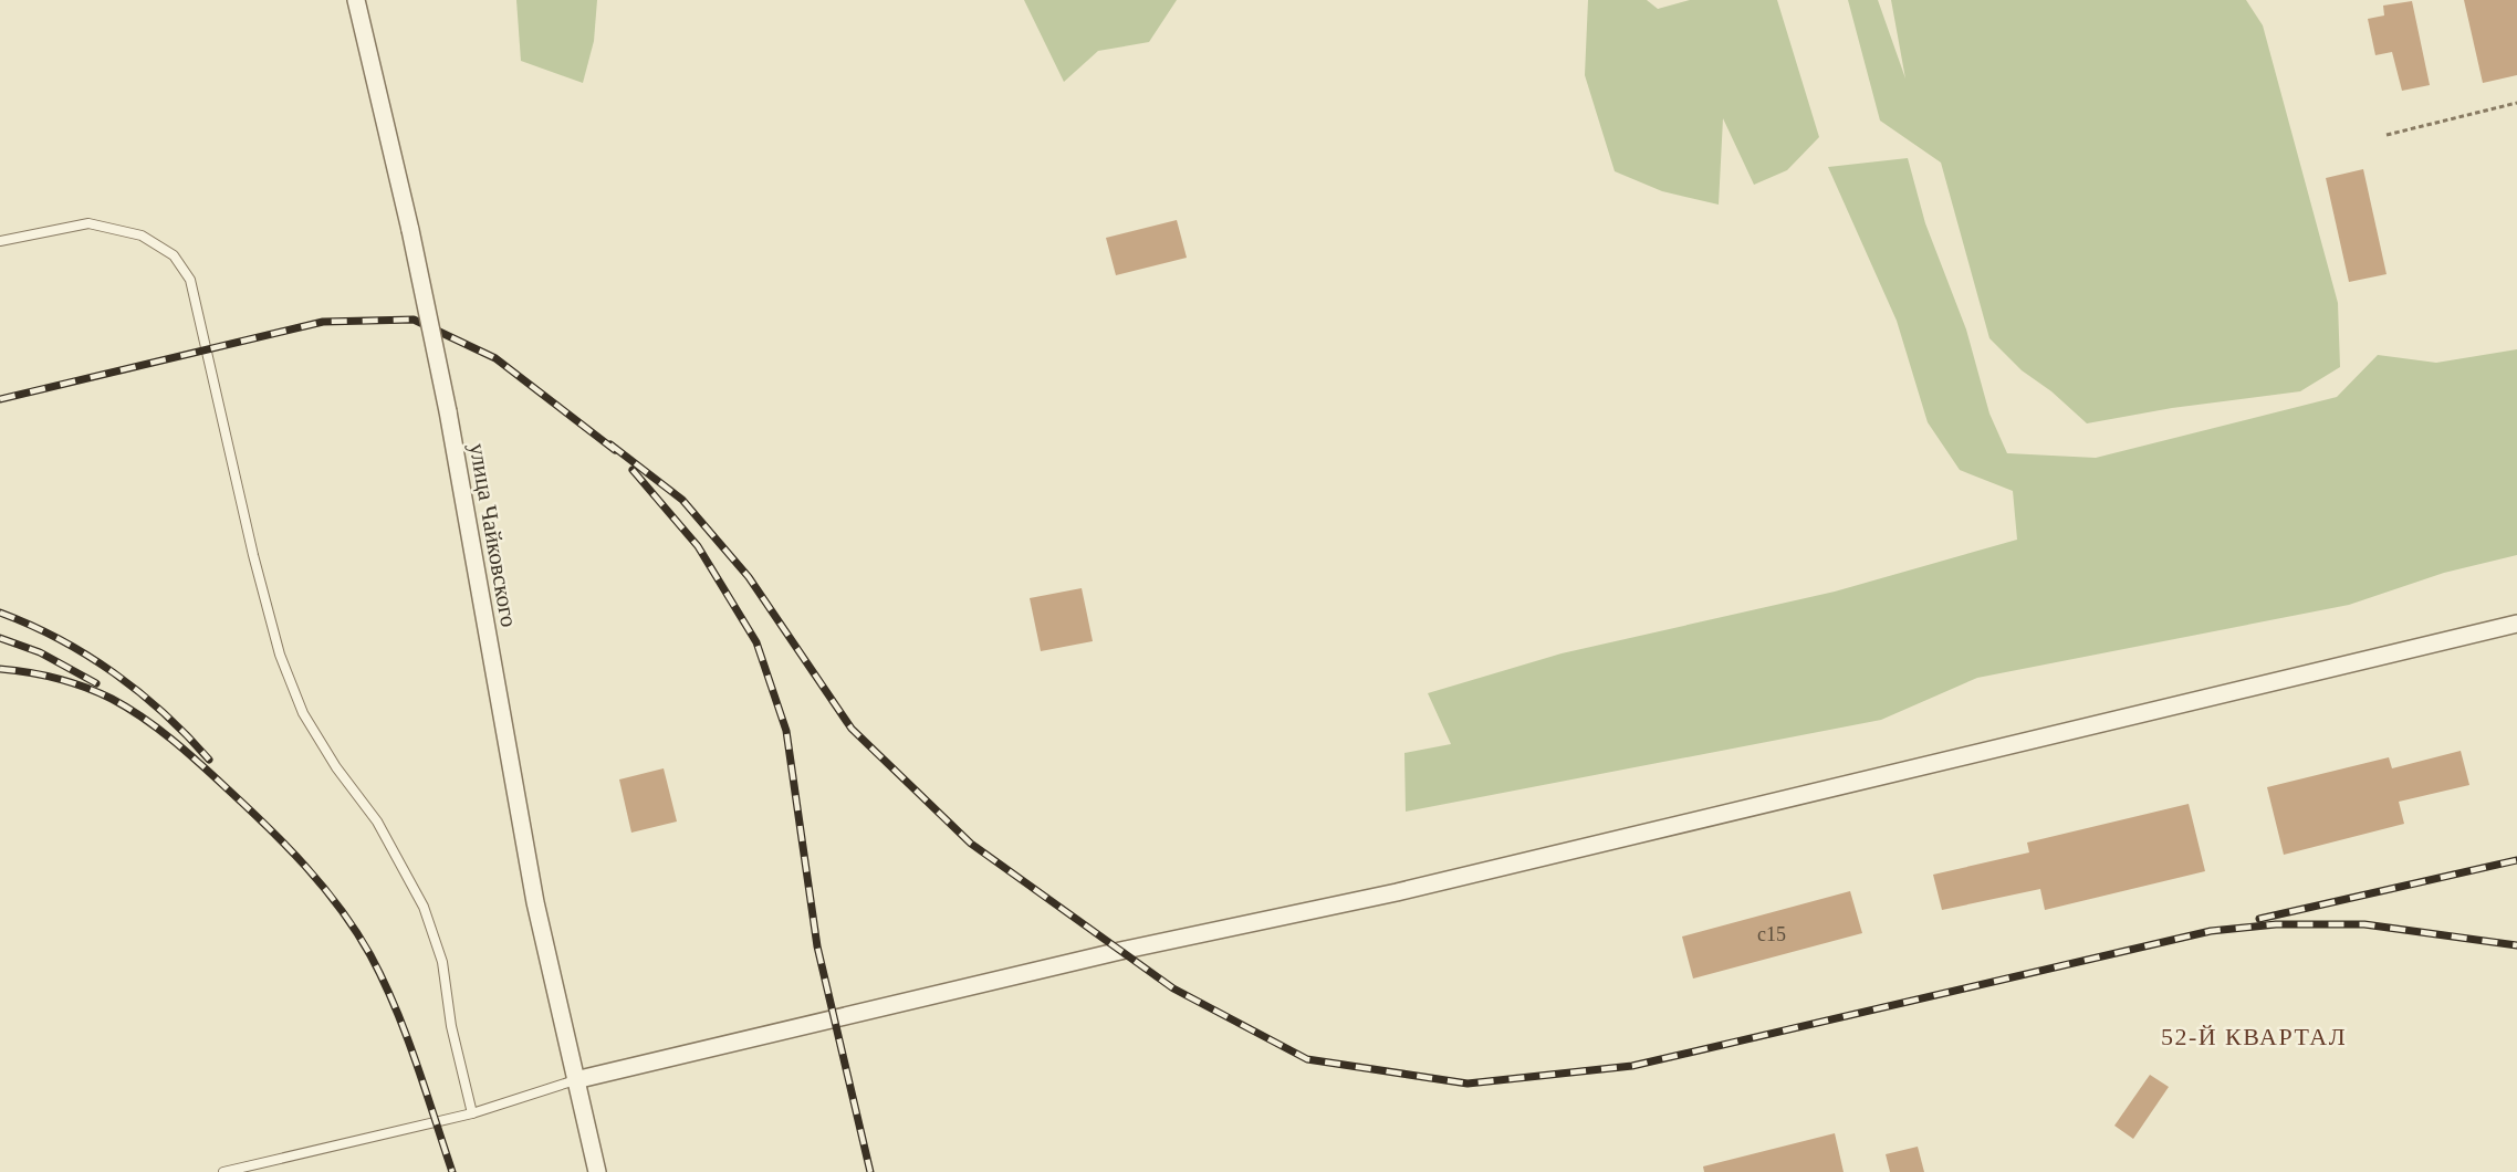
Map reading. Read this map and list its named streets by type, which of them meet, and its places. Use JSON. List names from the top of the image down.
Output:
{
  "streets": {
    "street": ["улица Чайковского"]
  },
  "districts": ["52-Й КВАРТАЛ"],
  "house_numbers": ["с15"]
}
